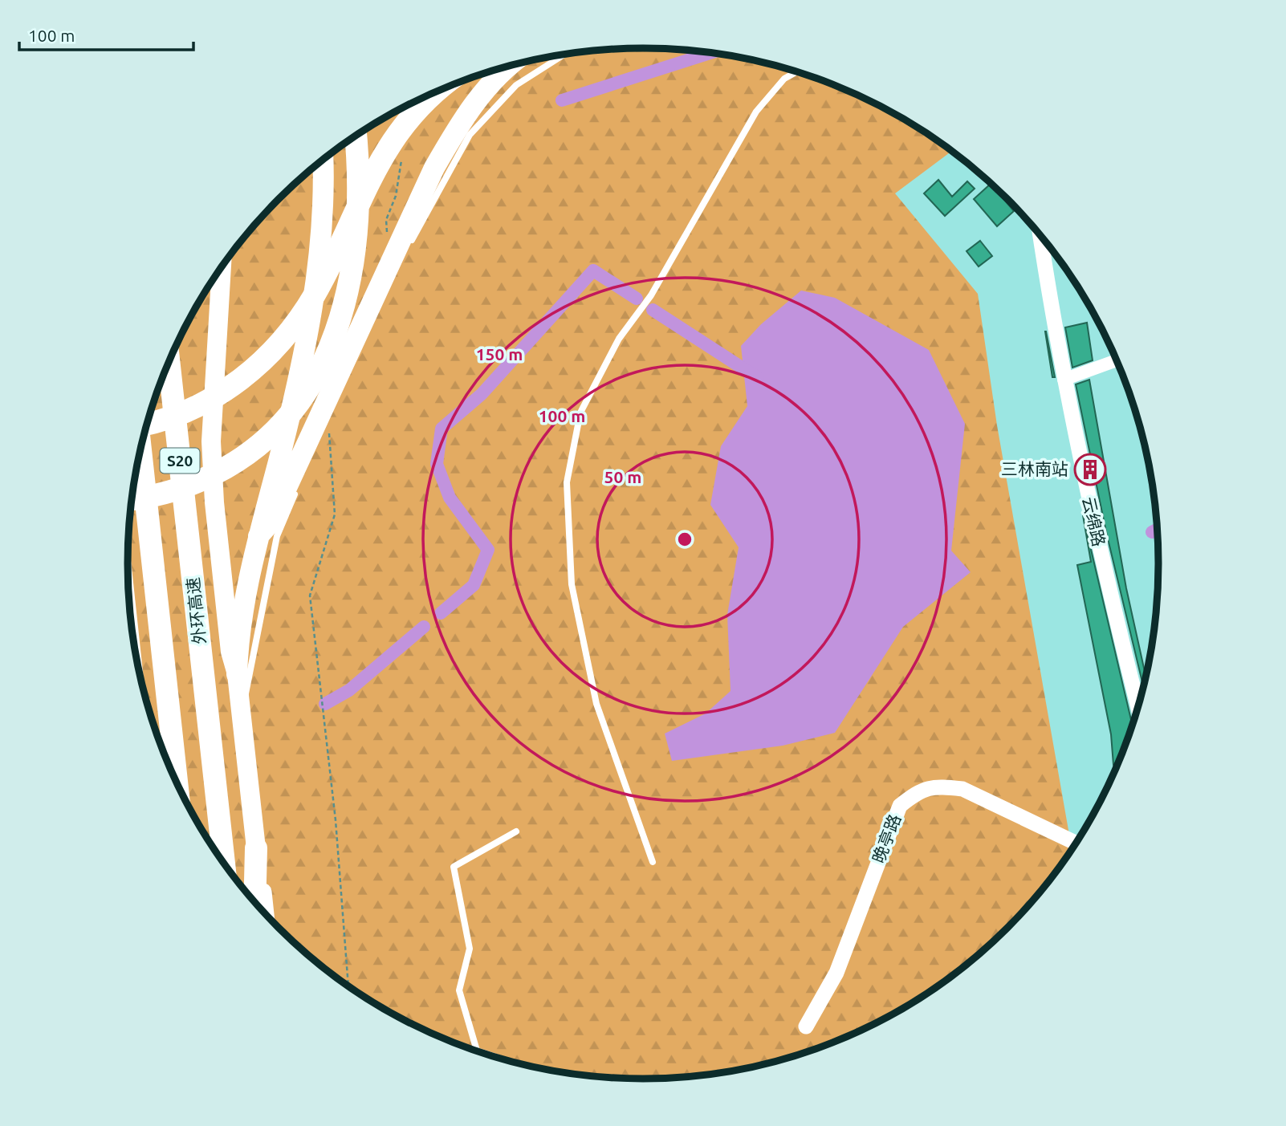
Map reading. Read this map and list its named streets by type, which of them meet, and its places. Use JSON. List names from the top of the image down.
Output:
{
  "streets": {
    "highway": ["S20", "外环高速"],
    "street": ["云绵路", "晚亭路"]
  },
  "places": {
    "building": ["三林南站"]
  },
  "scale_bar": "100 m",
  "rings": ["150 m", "100 m", "50 m"]
}
